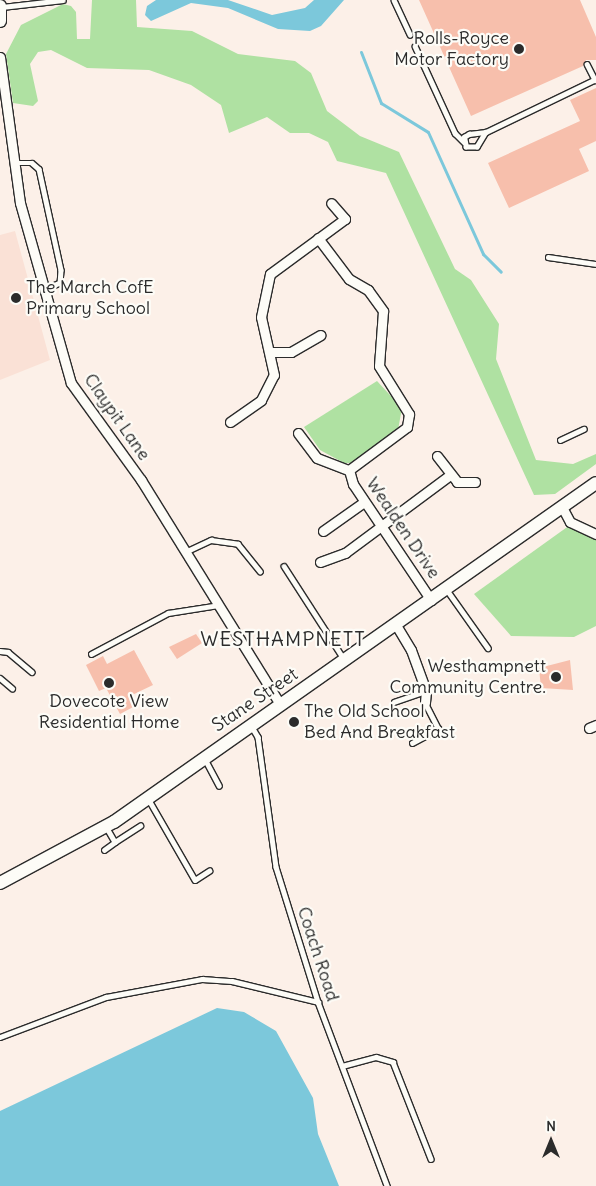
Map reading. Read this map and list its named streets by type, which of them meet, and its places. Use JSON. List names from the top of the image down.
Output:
{
  "streets": {
    "street": ["Claypit Lane", "Wealden Drive", "Stane Street"],
    "lane": ["Coach Road"]
  },
  "crossings": [
    ["Claypit Lane", "Stane Street"],
    ["Wealden Drive", "Stane Street"],
    ["Stane Street", "Coach Road"]
  ],
  "districts": ["WESTHAMPNETT"],
  "places": [
    "Rolls-Royce Motor Factory",
    "The March CofE Primary School",
    "Westhampnett Community Centre.",
    "Dovecote View Residential Home",
    "The Old School Bed And Breakfast"
  ],
  "north": "top"
}
